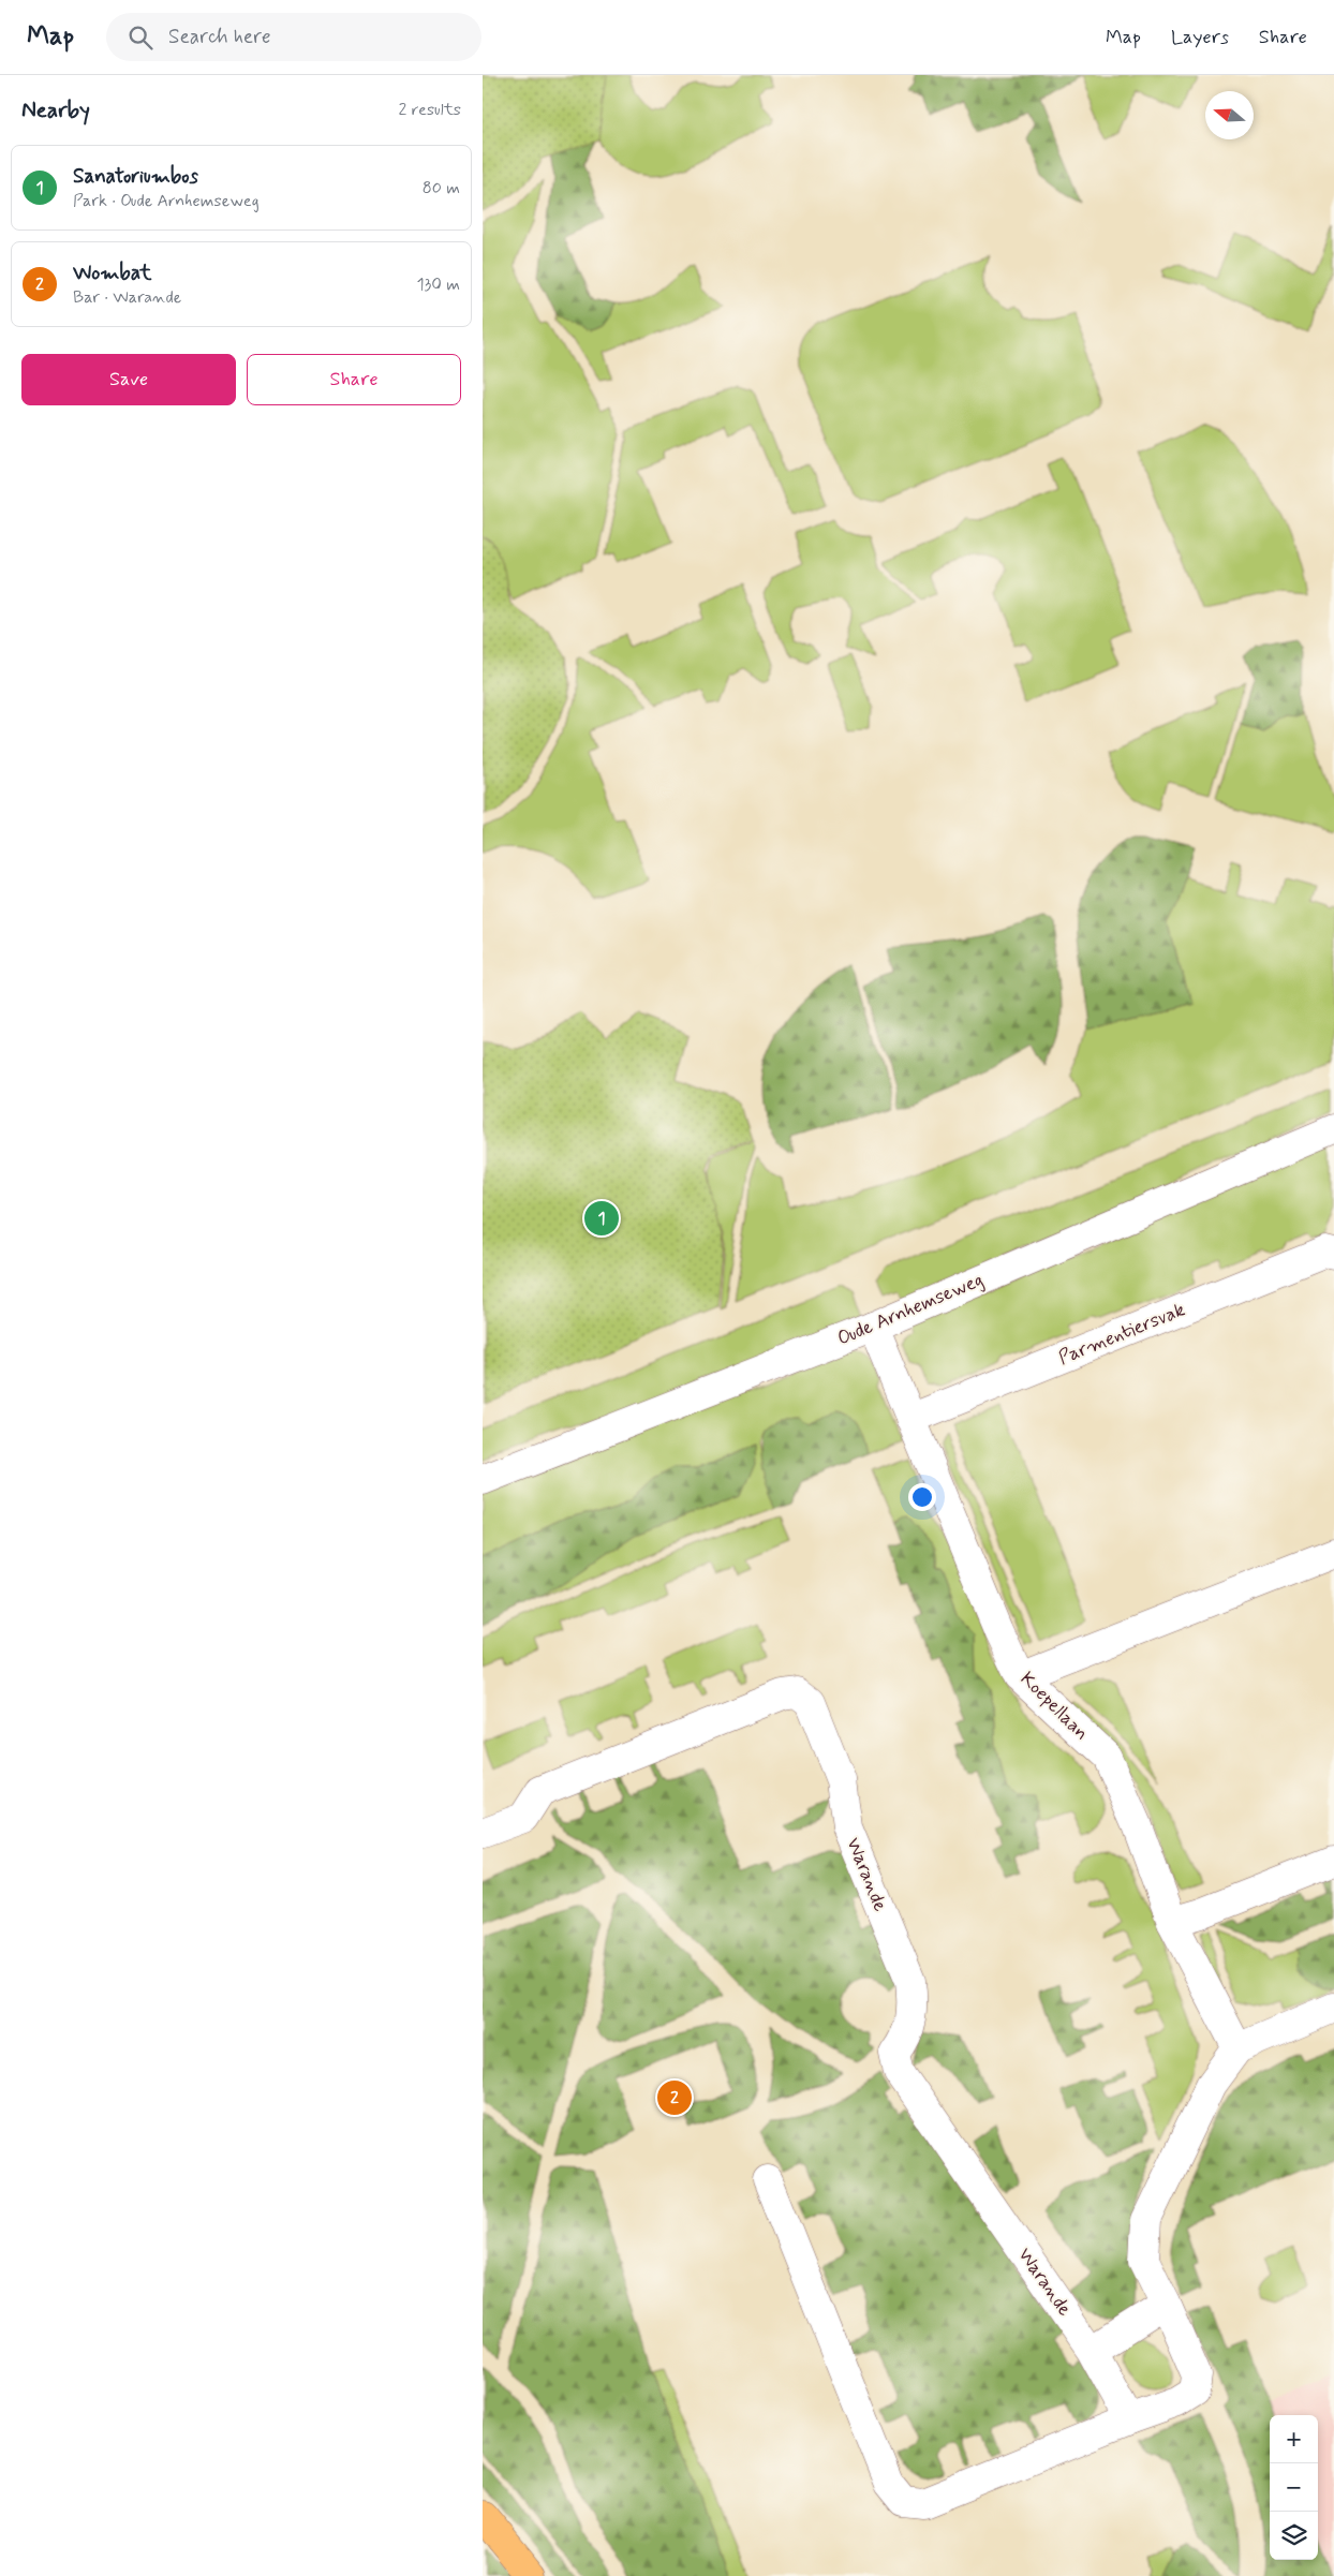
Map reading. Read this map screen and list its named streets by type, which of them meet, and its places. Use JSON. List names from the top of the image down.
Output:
{
  "streets": {
    "street": [
      "Oude Arnhemseweg",
      "Parmentiersvak",
      "Koepellaan",
      "Warande"
    ]
  },
  "crossings": [
    ["Oude Arnhemseweg", "Koepellaan"],
    ["Parmentiersvak", "Koepellaan"]
  ],
  "north": "left",
  "page": {
    "header": "Map",
    "search": "Search here",
    "nav": ["Map", "Layers", "Share"],
    "heading": ["Nearby", "2 results"],
    "list": [
      {
        "mark": "1",
        "name": "Sanatoriumbos",
        "note": "Park · Oude Arnhemseweg",
        "value": "80 m"
      },
      {
        "mark": "2",
        "name": "Wombat",
        "note": "Bar · Warande",
        "value": "130 m"
      }
    ],
    "buttons": ["Save", "Share"],
    "pins": ["1", "2"],
    "map_buttons": ["+", "−"]
  }
}
